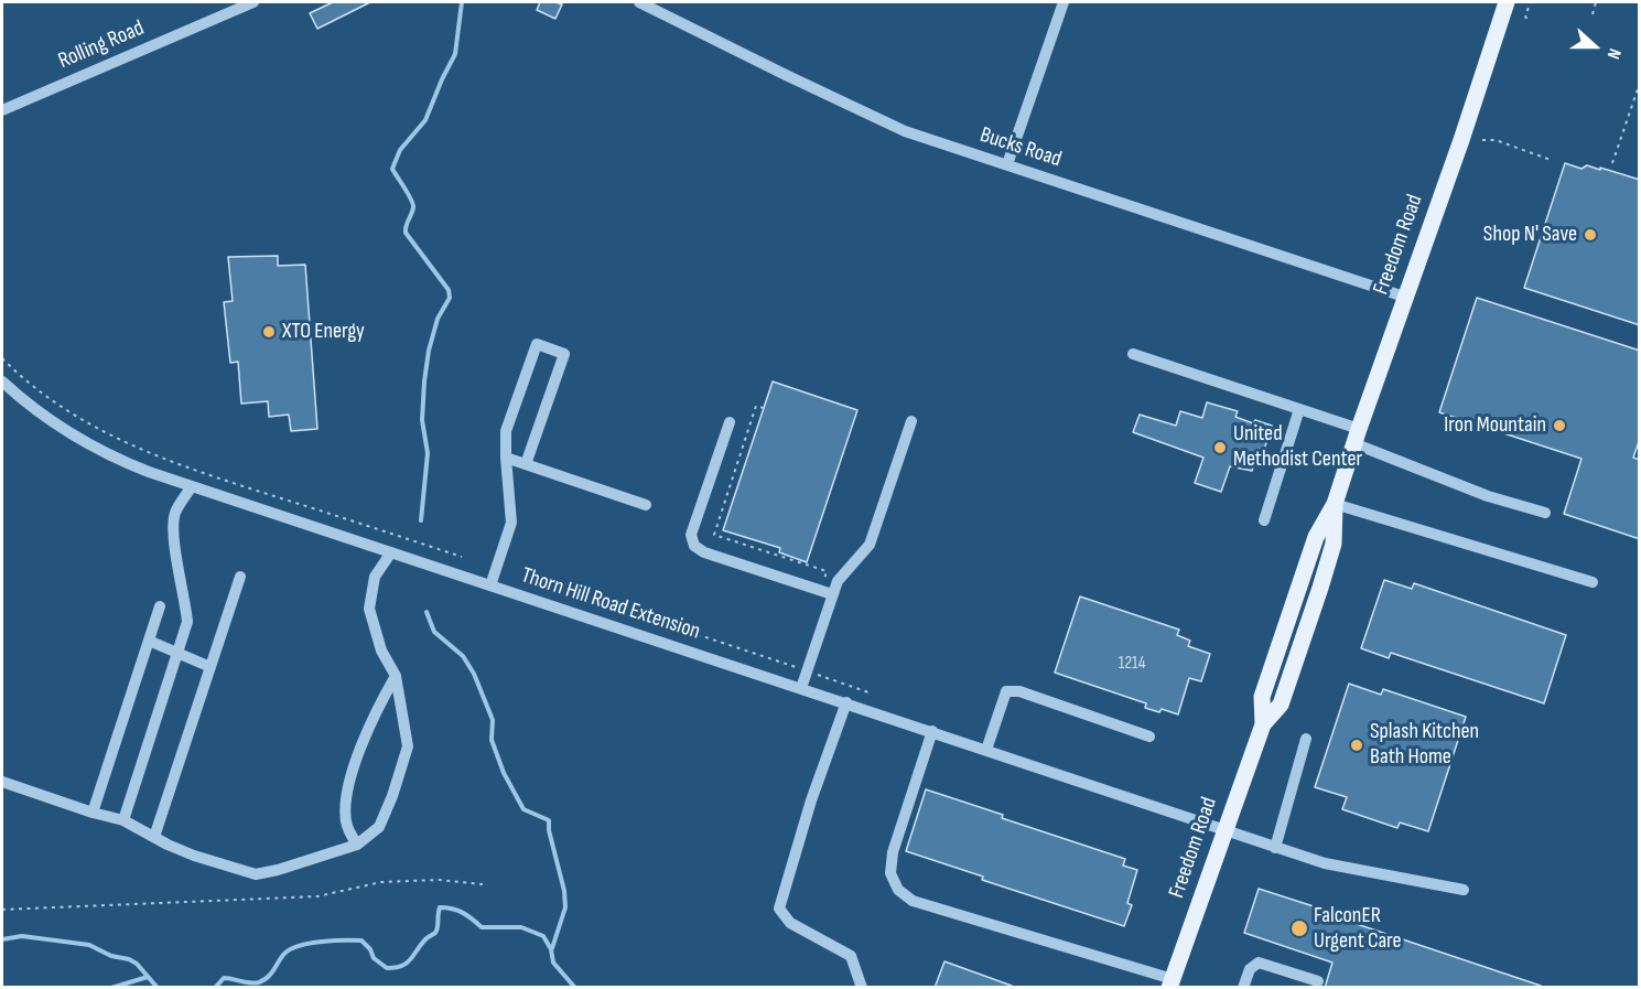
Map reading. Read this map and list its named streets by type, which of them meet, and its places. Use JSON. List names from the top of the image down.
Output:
{
  "streets": {
    "main road": ["Freedom Road"],
    "street": ["Rolling Road", "Bucks Road", "Thorn Hill Road Extension"]
  },
  "crossings": [
    ["Bucks Road", "Freedom Road"],
    ["Freedom Road", "Thorn Hill Road Extension"]
  ],
  "places": [
    "Shop N' Save",
    "XTO Energy",
    "Iron Mountain",
    "United Methodist Center",
    "Splash Kitchen Bath Home",
    "FalconER Urgent Care"
  ],
  "house_numbers": ["1214"],
  "north": "right"
}
